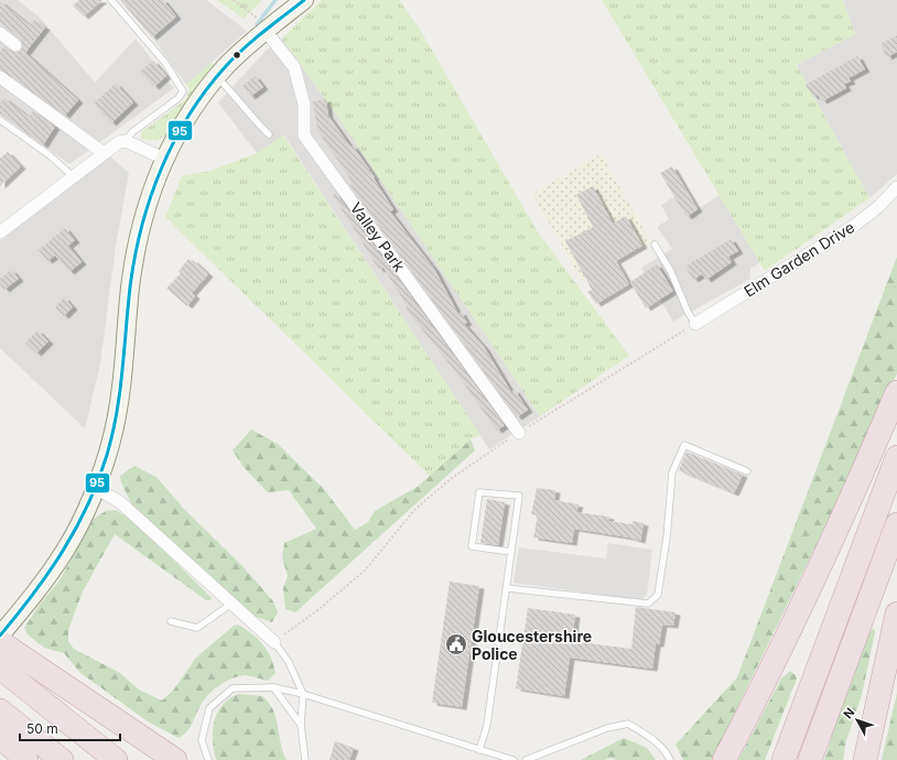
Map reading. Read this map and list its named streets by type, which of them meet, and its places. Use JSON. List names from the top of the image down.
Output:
{
  "streets": {
    "street": ["Valley Park", "Elm Garden Drive"]
  },
  "places": {
    "public building": ["Gloucestershire Police"]
  },
  "lines": ["transit line 95"],
  "scale_bar": "50 m",
  "north": "top left"
}
